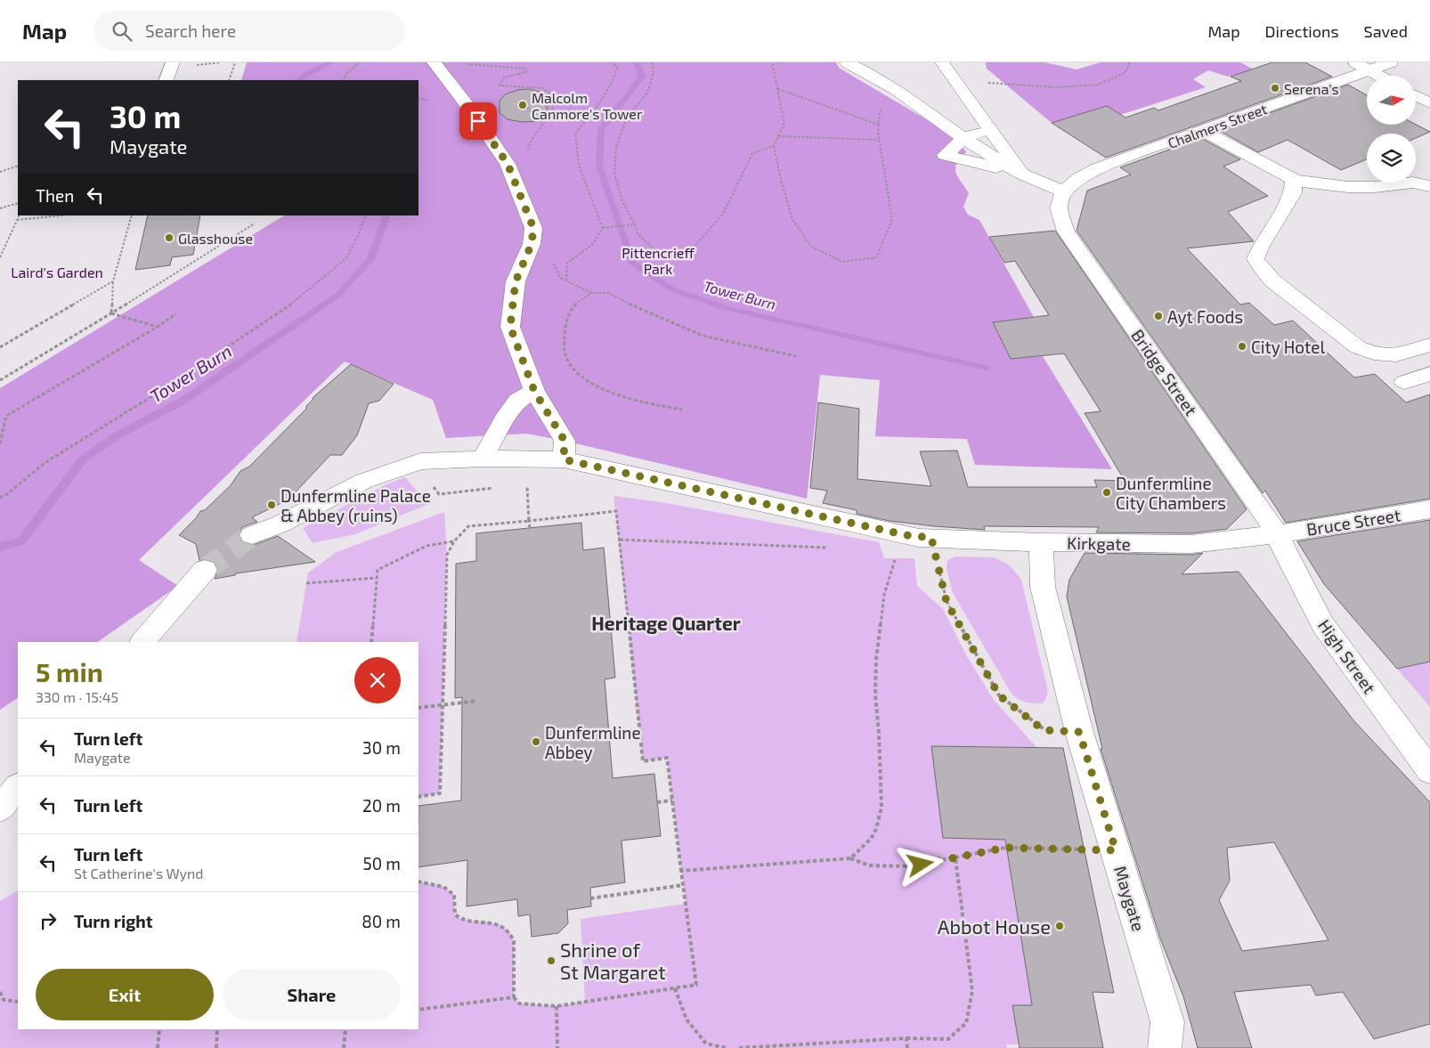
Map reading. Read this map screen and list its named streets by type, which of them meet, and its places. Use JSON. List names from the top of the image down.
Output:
{
  "streets": {
    "street": [
      "Chalmers Street",
      "Bridge Street",
      "Bruce Street",
      "Kirkgate",
      "High Street",
      "Maygate"
    ]
  },
  "crossings": [
    ["Chalmers Street", "Bridge Street"],
    ["Bridge Street", "Bruce Street"],
    ["Bridge Street", "Kirkgate"],
    ["Bridge Street", "High Street"],
    ["Bruce Street", "Kirkgate"],
    ["Bruce Street", "High Street"],
    ["Kirkgate", "High Street"],
    ["Kirkgate", "Maygate"]
  ],
  "districts": ["Heritage Quarter"],
  "water": ["Tower Burn"],
  "parks": ["Pittencrieff Park", "Laird's Garden"],
  "places": [
    "Serena's",
    "Malcolm Canmore's Tower",
    "Glasshouse",
    "Ayt Foods",
    "City Hotel",
    "Dunfermline City Chambers",
    "Dunfermline Palace & Abbey (ruins)",
    "Dunfermline Abbey",
    "Abbot House",
    "Shrine of St Margaret"
  ],
  "north": "right",
  "page": {
    "header": "Map",
    "search": "Search here",
    "nav": ["Map", "Directions", "Saved"],
    "turn": ["30 m", "Maygate"],
    "then": "Then",
    "heading": ["5 min", "330 m · 15:45"],
    "list": [
      {
        "name": "Turn left",
        "note": "Maygate",
        "value": "30 m"
      },
      {
        "name": "Turn left",
        "value": "20 m"
      },
      {
        "name": "Turn left",
        "note": "St Catherine's Wynd",
        "value": "50 m"
      },
      {
        "name": "Turn right",
        "value": "80 m"
      }
    ],
    "buttons": ["Exit", "Share"]
  }
}
